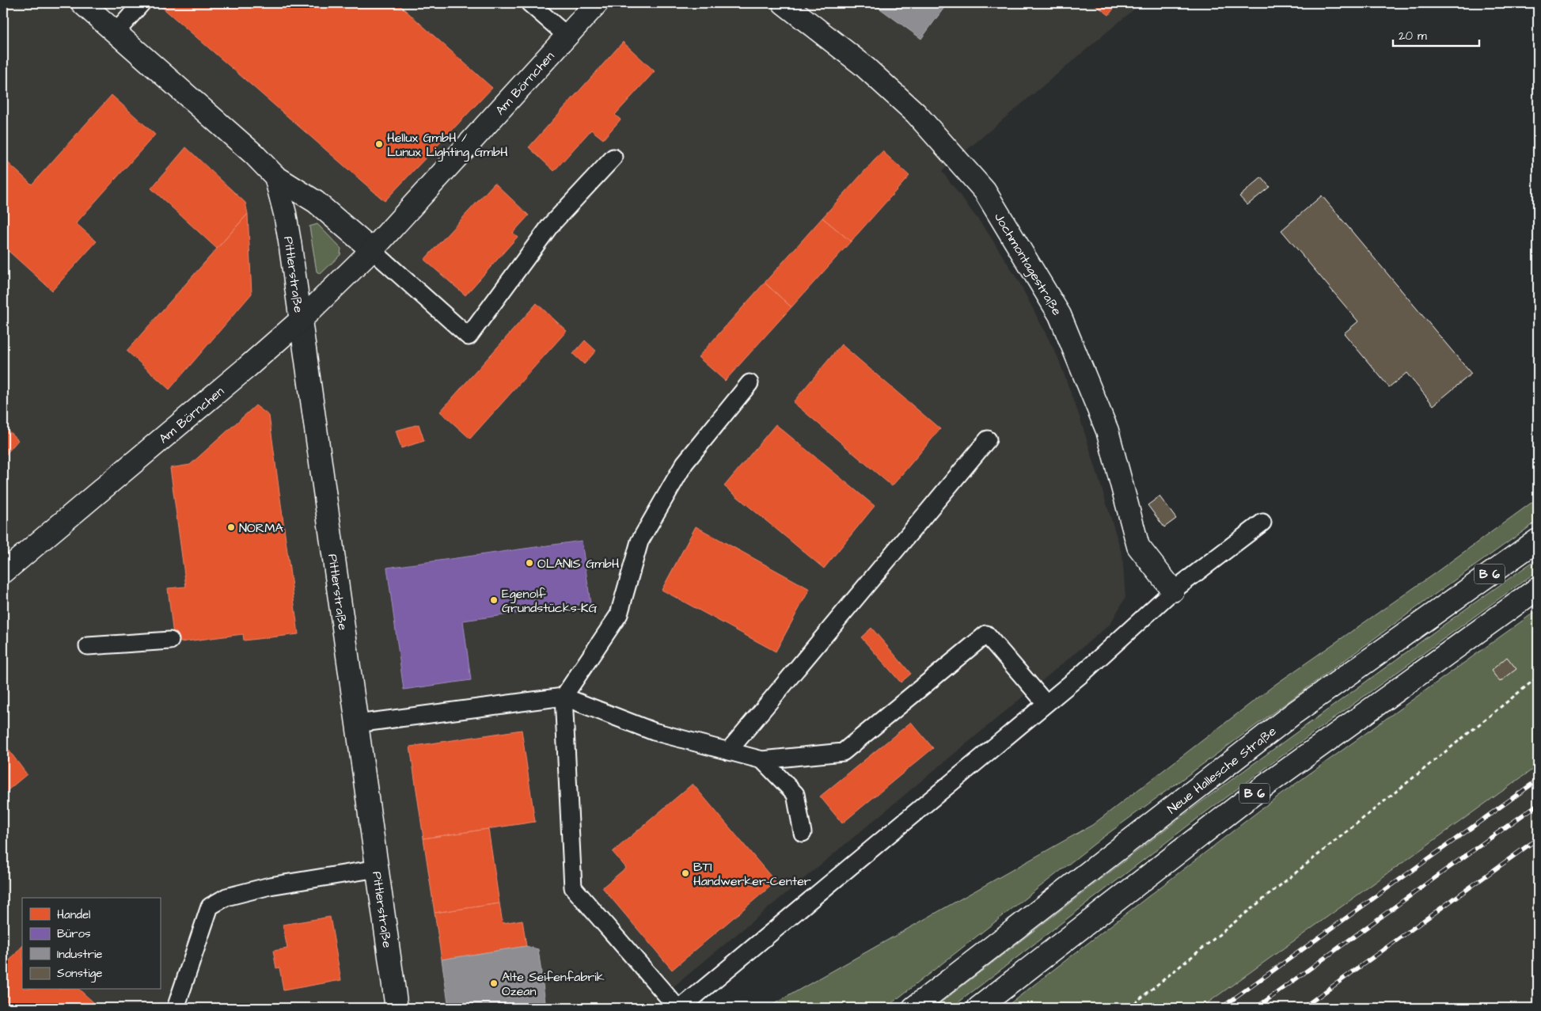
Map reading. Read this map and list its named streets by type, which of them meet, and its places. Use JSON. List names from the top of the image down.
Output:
{
  "streets": {
    "street": [
      "Am Börnchen",
      "Jochmontagestraße",
      "Pittlerstraße",
      "B 6",
      "Neue Hallesche Straße"
    ]
  },
  "crossings": [
    ["Am Börnchen", "Pittlerstraße"]
  ],
  "places": [
    "Hellux GmbH / Lunux Lighting GmbH",
    "NORMA",
    "OLANIS GmbH",
    "Egenolf Grundstücks-KG",
    "BTI Handwerker-Center",
    "Alte Seifenfabrik Ozean"
  ],
  "legend": [
    "Handel",
    "Büros",
    "Industrie",
    "Sonstige"
  ],
  "scale_bar": "20 m"
}
